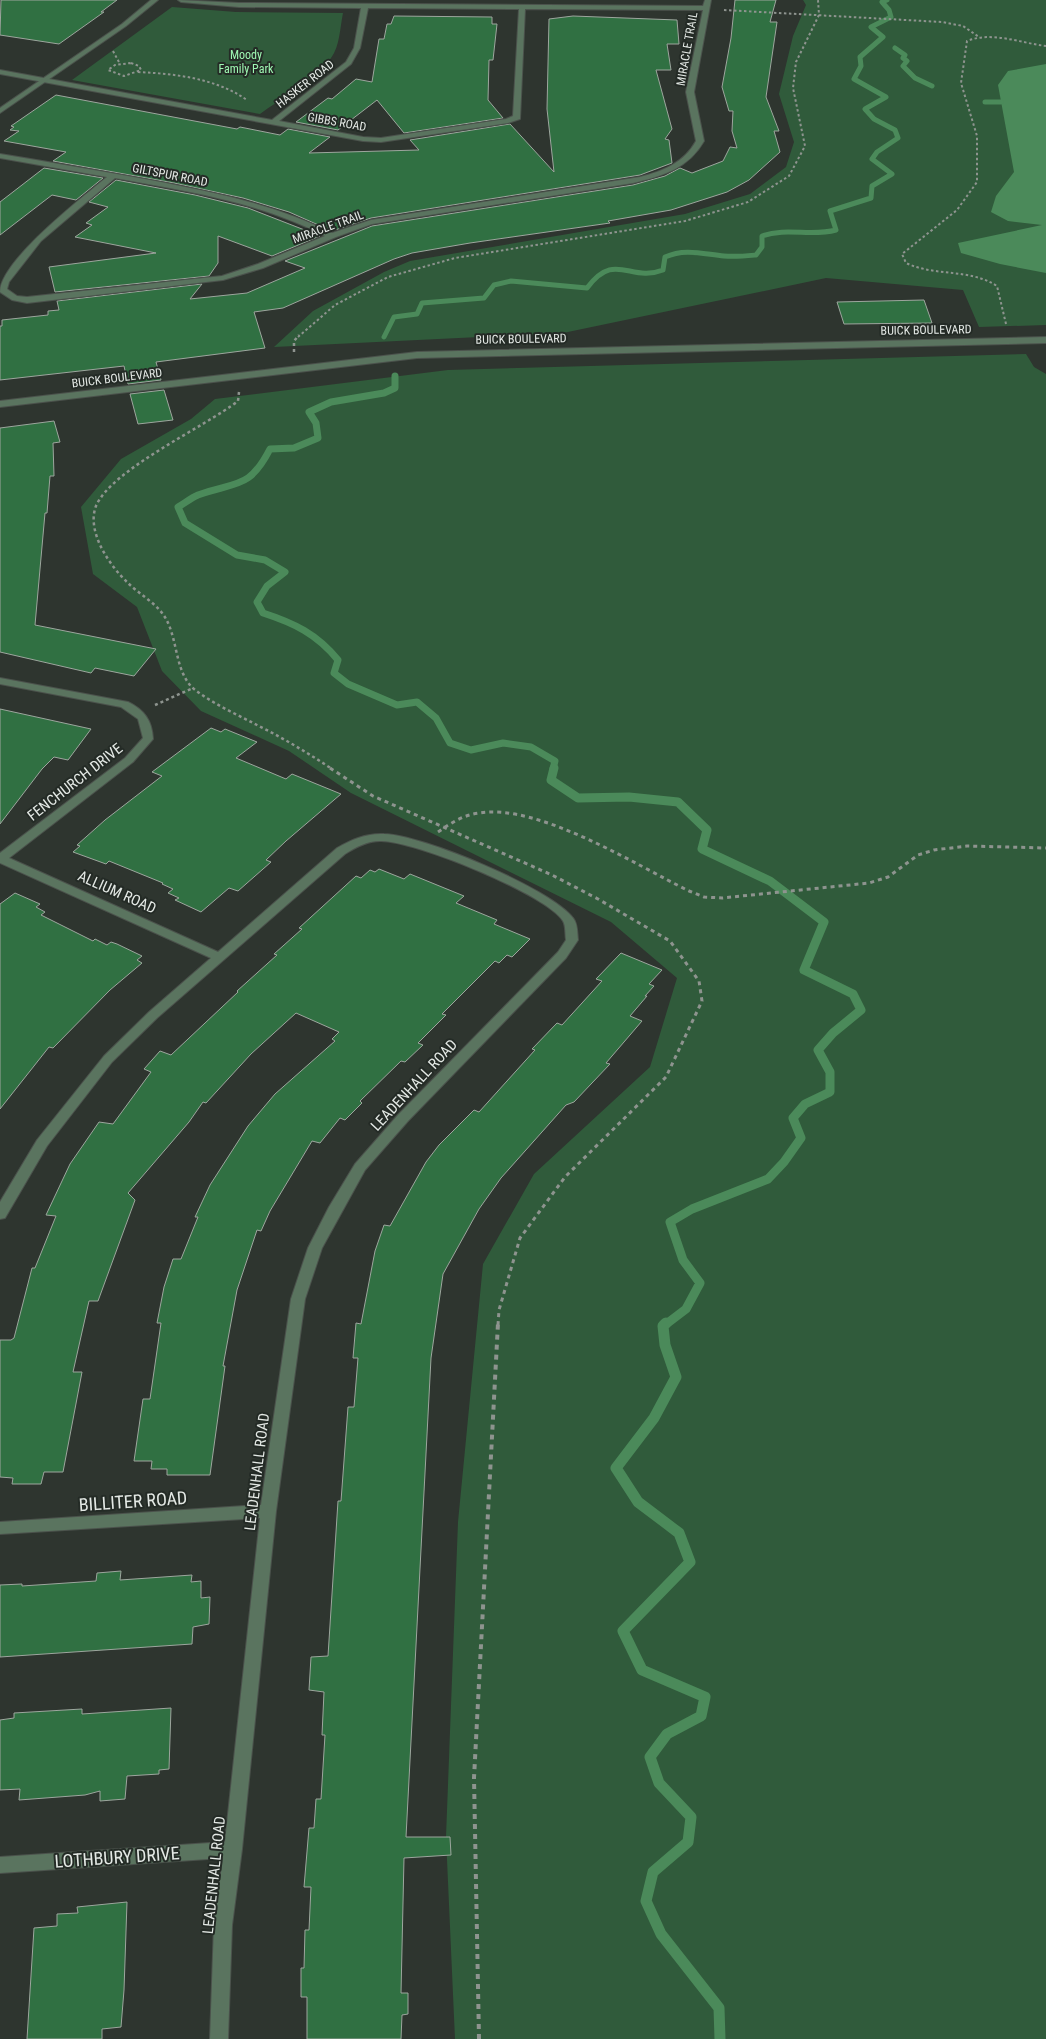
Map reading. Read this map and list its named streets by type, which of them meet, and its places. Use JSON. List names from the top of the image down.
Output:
{
  "streets": {
    "street": [
      "MIRACLE TRAIL",
      "HASKER ROAD",
      "GIBBS ROAD",
      "GILTSPUR ROAD",
      "BUICK BOULEVARD",
      "FENCHURCH DRIVE",
      "ALLIUM ROAD",
      "LEADENHALL ROAD",
      "BILLITER ROAD",
      "LOTHBURY DRIVE"
    ]
  },
  "crossings": [
    ["MIRACLE TRAIL", "GILTSPUR ROAD"],
    ["HASKER ROAD", "GIBBS ROAD"],
    ["FENCHURCH DRIVE", "ALLIUM ROAD"],
    ["ALLIUM ROAD", "LEADENHALL ROAD"],
    ["LEADENHALL ROAD", "BILLITER ROAD"],
    ["LEADENHALL ROAD", "LOTHBURY DRIVE"]
  ],
  "parks": ["Moody Family Park"]
}
